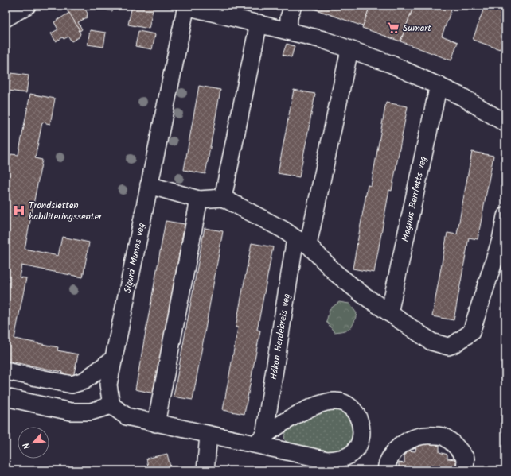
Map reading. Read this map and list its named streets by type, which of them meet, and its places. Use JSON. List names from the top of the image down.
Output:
{
  "streets": {
    "street": ["Magnus Berrføtts veg", "Sigurd Munns veg", "Håkon Herdebreis veg"]
  },
  "places": {
    "supermarket": ["Sumart"],
    "hospital": ["Trondsletten habiliteringssenter"]
  },
  "north": "bottom left"
}
